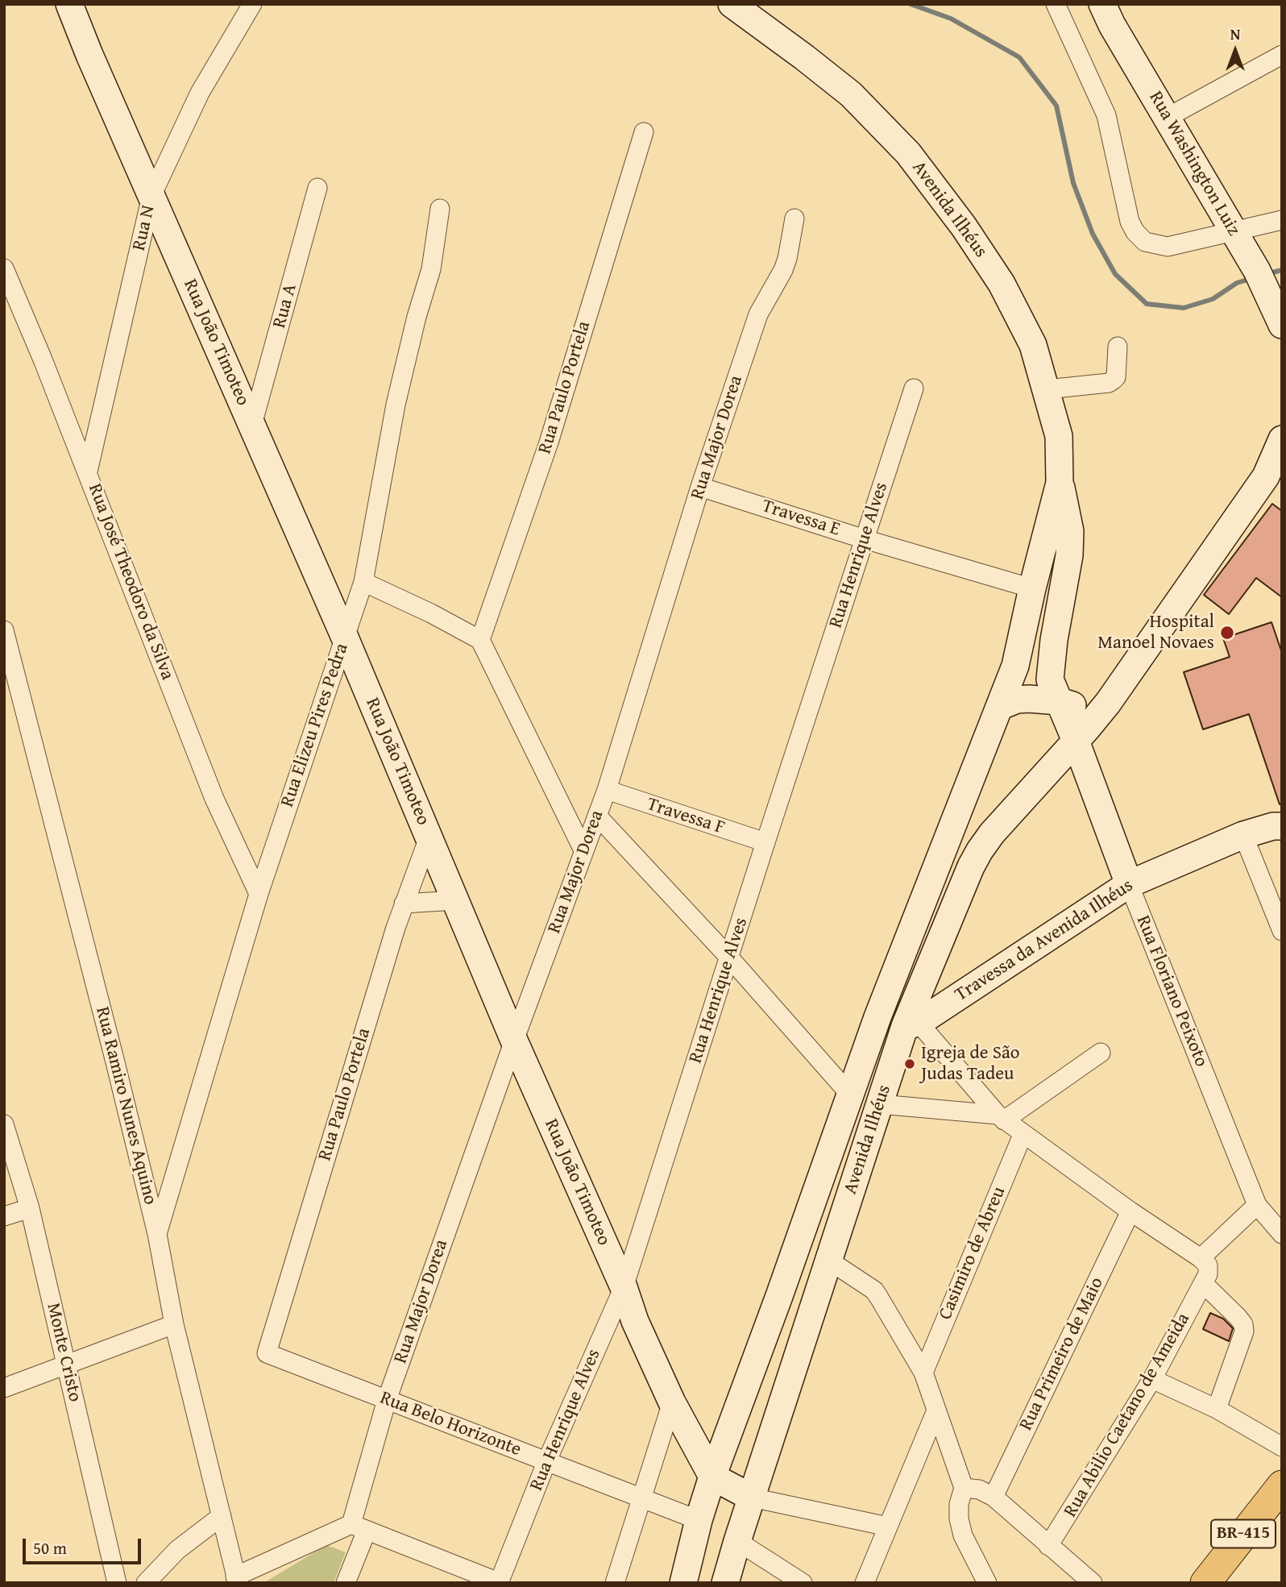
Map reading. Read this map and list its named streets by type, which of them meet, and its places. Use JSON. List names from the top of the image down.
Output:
{
  "streets": {
    "main road": [
      "Rua Washington Luiz",
      "Avenida Ilhéus",
      "Rua João Timoteo",
      "Travessa da Avenida Ilhéus",
      "Rua Floriano Peixoto",
      "BR-415"
    ],
    "street": [
      "Rua N",
      "Rua A",
      "Rua Paulo Portela",
      "Rua Major Dorea",
      "Travessa E",
      "Rua Henrique Alves",
      "Rua José Theodoro da Silva",
      "Rua Elizeu Pires Pedra",
      "Travessa F",
      "Rua Ramiro Nunes Aquino",
      "Casimiro de Abreu",
      "Monte Cristo",
      "Rua Primeiro de Maio",
      "Rua Abilio Caetano de Ameida",
      "Rua Belo Horizonte"
    ]
  },
  "crossings": [
    ["Avenida Ilhéus", "Rua João Timoteo"],
    ["Avenida Ilhéus", "Travessa E"],
    ["Avenida Ilhéus", "Travessa da Avenida Ilhéus"],
    ["Avenida Ilhéus", "Rua Floriano Peixoto"],
    ["Avenida Ilhéus", "Rua Belo Horizonte"],
    ["Rua N", "Rua João Timoteo"],
    ["Rua N", "Rua José Theodoro da Silva"],
    ["Rua A", "Rua João Timoteo"],
    ["Rua João Timoteo", "Rua Paulo Portela"],
    ["Rua João Timoteo", "Rua Major Dorea"],
    ["Rua João Timoteo", "Rua Henrique Alves"],
    ["Rua João Timoteo", "Rua Elizeu Pires Pedra"],
    ["Rua Paulo Portela", "Rua Belo Horizonte"],
    ["Rua Major Dorea", "Travessa E"],
    ["Rua Major Dorea", "Travessa F"],
    ["Rua Major Dorea", "Rua Belo Horizonte"],
    ["Travessa E", "Rua Henrique Alves"],
    ["Rua Henrique Alves", "Travessa F"],
    ["Rua Henrique Alves", "Rua Belo Horizonte"],
    ["Rua José Theodoro da Silva", "Rua Elizeu Pires Pedra"],
    ["Rua Elizeu Pires Pedra", "Rua Ramiro Nunes Aquino"],
    ["Travessa da Avenida Ilhéus", "Rua Floriano Peixoto"]
  ],
  "places": ["Hospital Manoel Novaes", "Igreja de São Judas Tadeu"],
  "scale_bar": "50 m",
  "north": "top"
}
